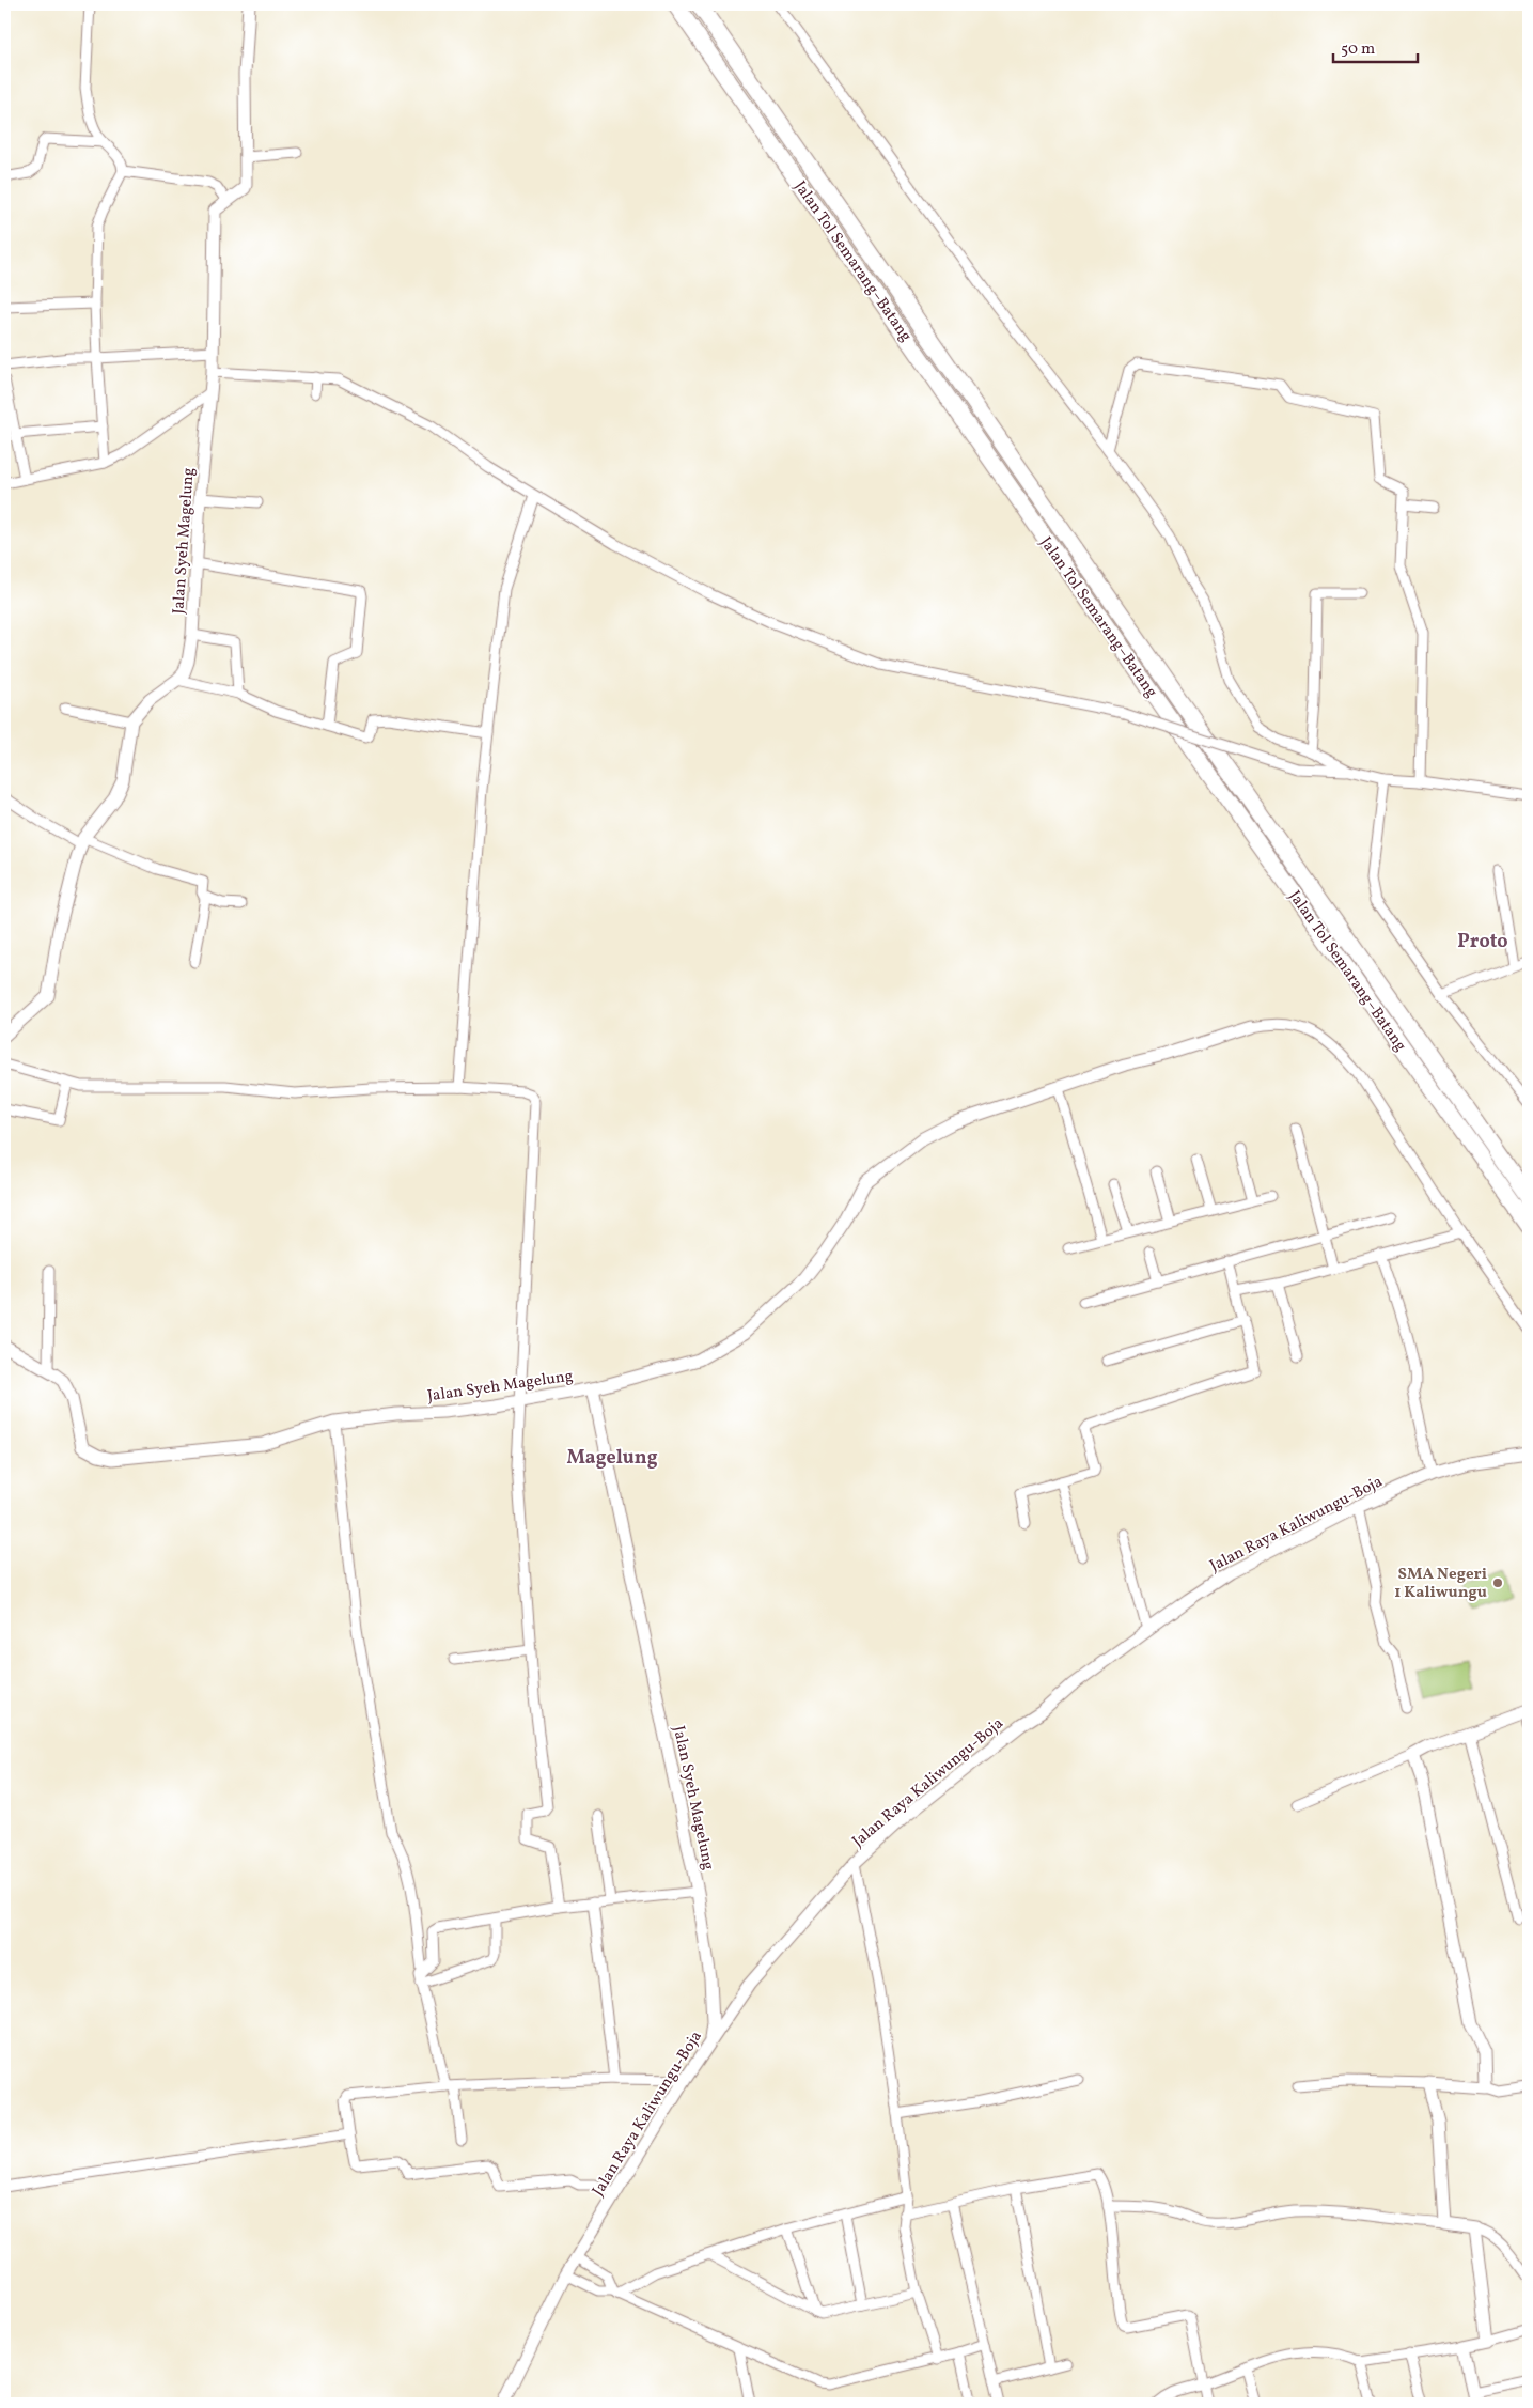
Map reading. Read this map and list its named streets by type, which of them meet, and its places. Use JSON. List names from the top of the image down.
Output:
{
  "streets": {
    "highway": ["Jalan Tol Semarang–Batang"],
    "street": ["Jalan Syeh Magelung", "Jalan Raya Kaliwungu-Boja"]
  },
  "crossings": [
    ["Jalan Syeh Magelung", "Jalan Raya Kaliwungu-Boja"]
  ],
  "districts": ["Proto", "Magelung"],
  "places": ["SMA Negeri 1 Kaliwungu"],
  "scale_bar": "50 m"
}
